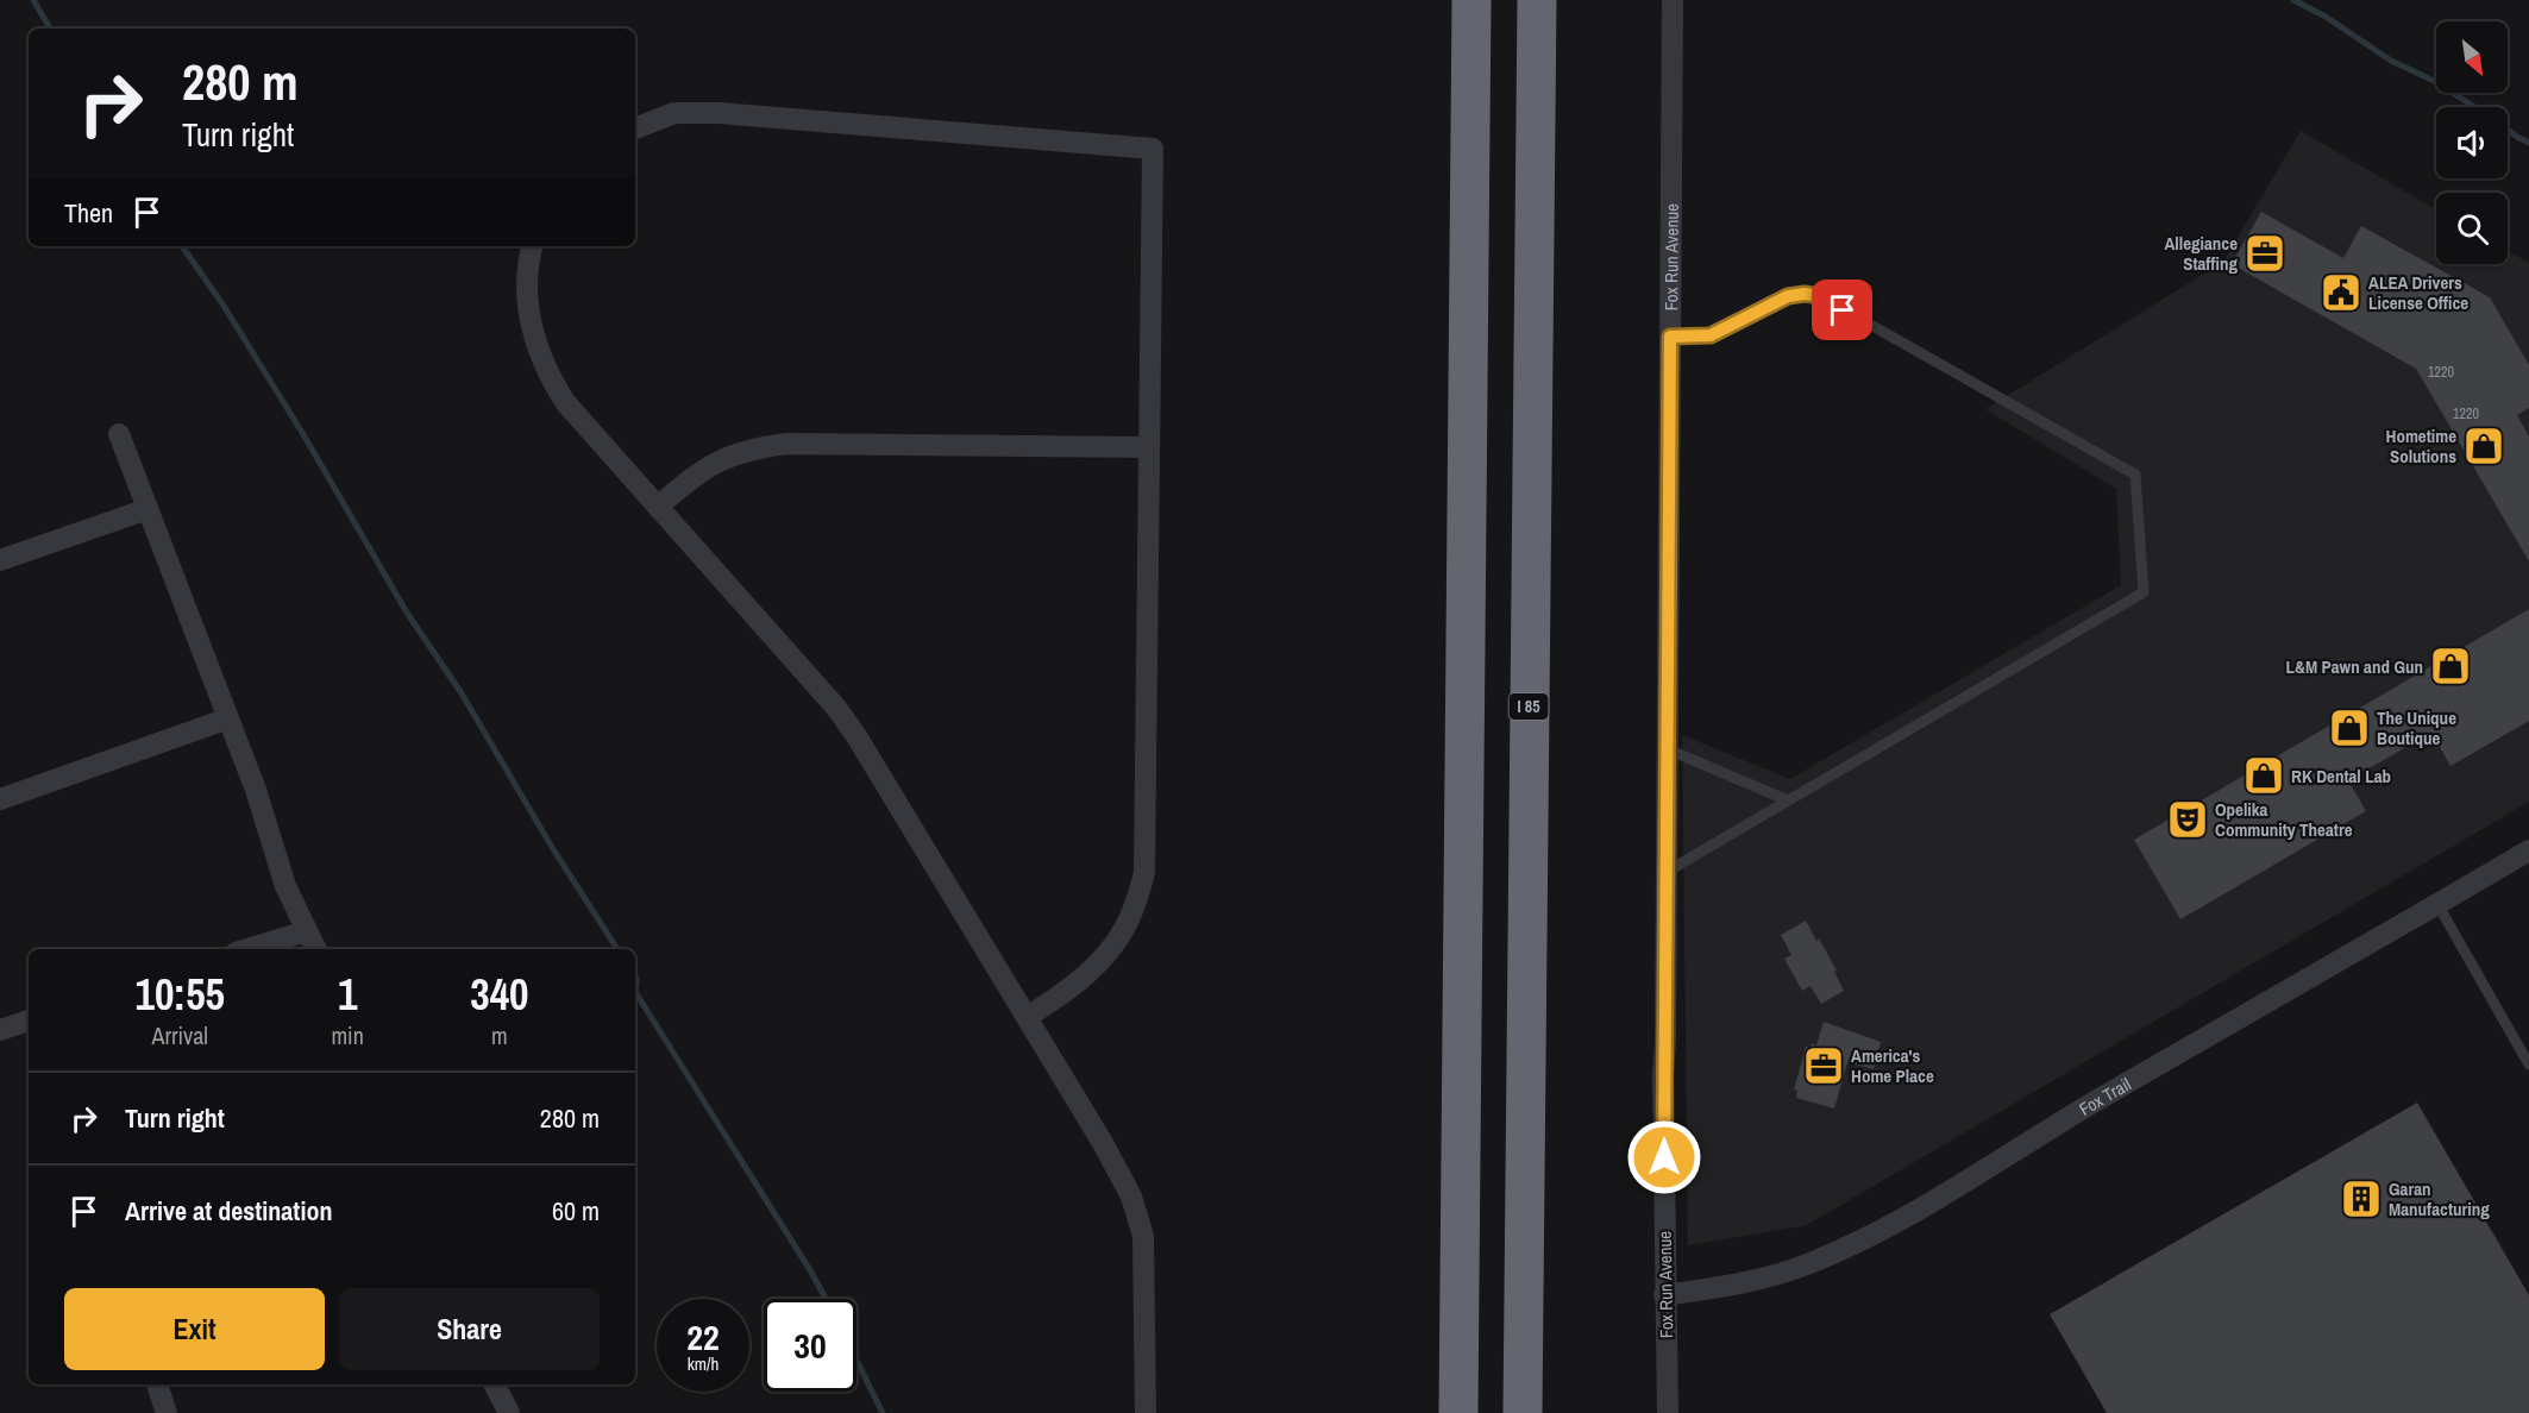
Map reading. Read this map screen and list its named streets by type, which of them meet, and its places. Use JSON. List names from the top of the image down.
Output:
{
  "streets": {
    "highway": ["I 85"],
    "street": ["Fox Run Avenue", "Fox Trail"]
  },
  "crossings": [
    ["Fox Run Avenue", "Fox Trail"]
  ],
  "places": {
    "office": ["Allegiance Staffing", "America's Home Place"],
    "public building": ["ALEA Drivers License Office"],
    "shop": [
      "Hometime Solutions",
      "L&M Pawn and Gun",
      "The Unique Boutique",
      "RK Dental Lab"
    ],
    "theatre": ["Opelika Community Theatre"],
    "building": ["Garan Manufacturing"]
  },
  "house_numbers": ["1220", "1220"],
  "north": "bottom right",
  "page": {
    "turn": ["280 m", "Turn right"],
    "then": "Then",
    "eta": [
      "10:55",
      "Arrival",
      "1",
      "min",
      "340",
      "m"
    ],
    "list": [
      {
        "name": "Turn right",
        "value": "280 m"
      },
      {
        "name": "Arrive at destination",
        "value": "60 m"
      }
    ],
    "buttons": ["Exit", "Share"],
    "speed": "22 km/h",
    "limit": "30"
  }
}
